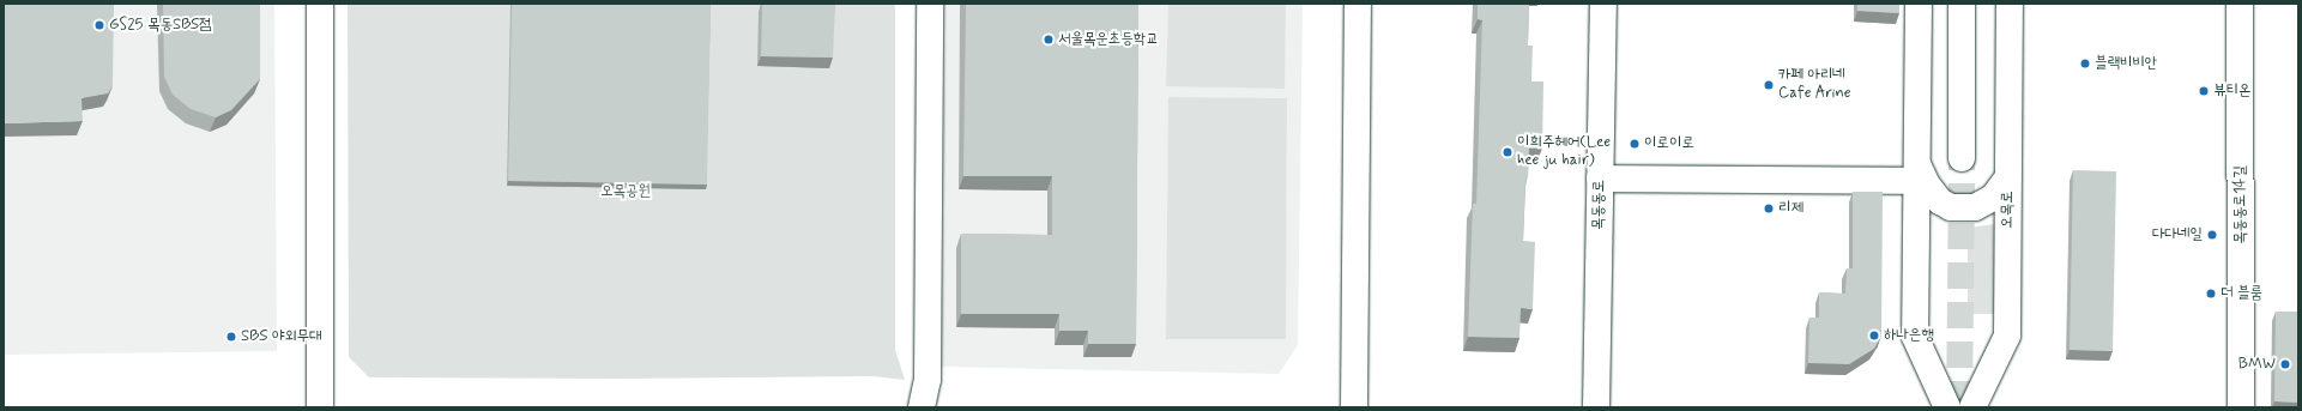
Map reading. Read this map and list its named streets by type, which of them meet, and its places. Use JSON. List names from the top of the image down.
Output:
{
  "streets": {
    "street": ["목동동로", "목동동로14길", "오목로"]
  },
  "parks": ["오목공원"],
  "places": [
    "GS25 목동SBS점",
    "서울목운초등학교",
    "블랙비비안",
    "카페 아리네 Cafe Arine",
    "뷰티온",
    "이로이로",
    "이희주헤어(Lee hee ju hair)",
    "리제",
    "다다네일",
    "더 블룸",
    "하나은행",
    "SBS 야외무대",
    "BMW"
  ]
}
